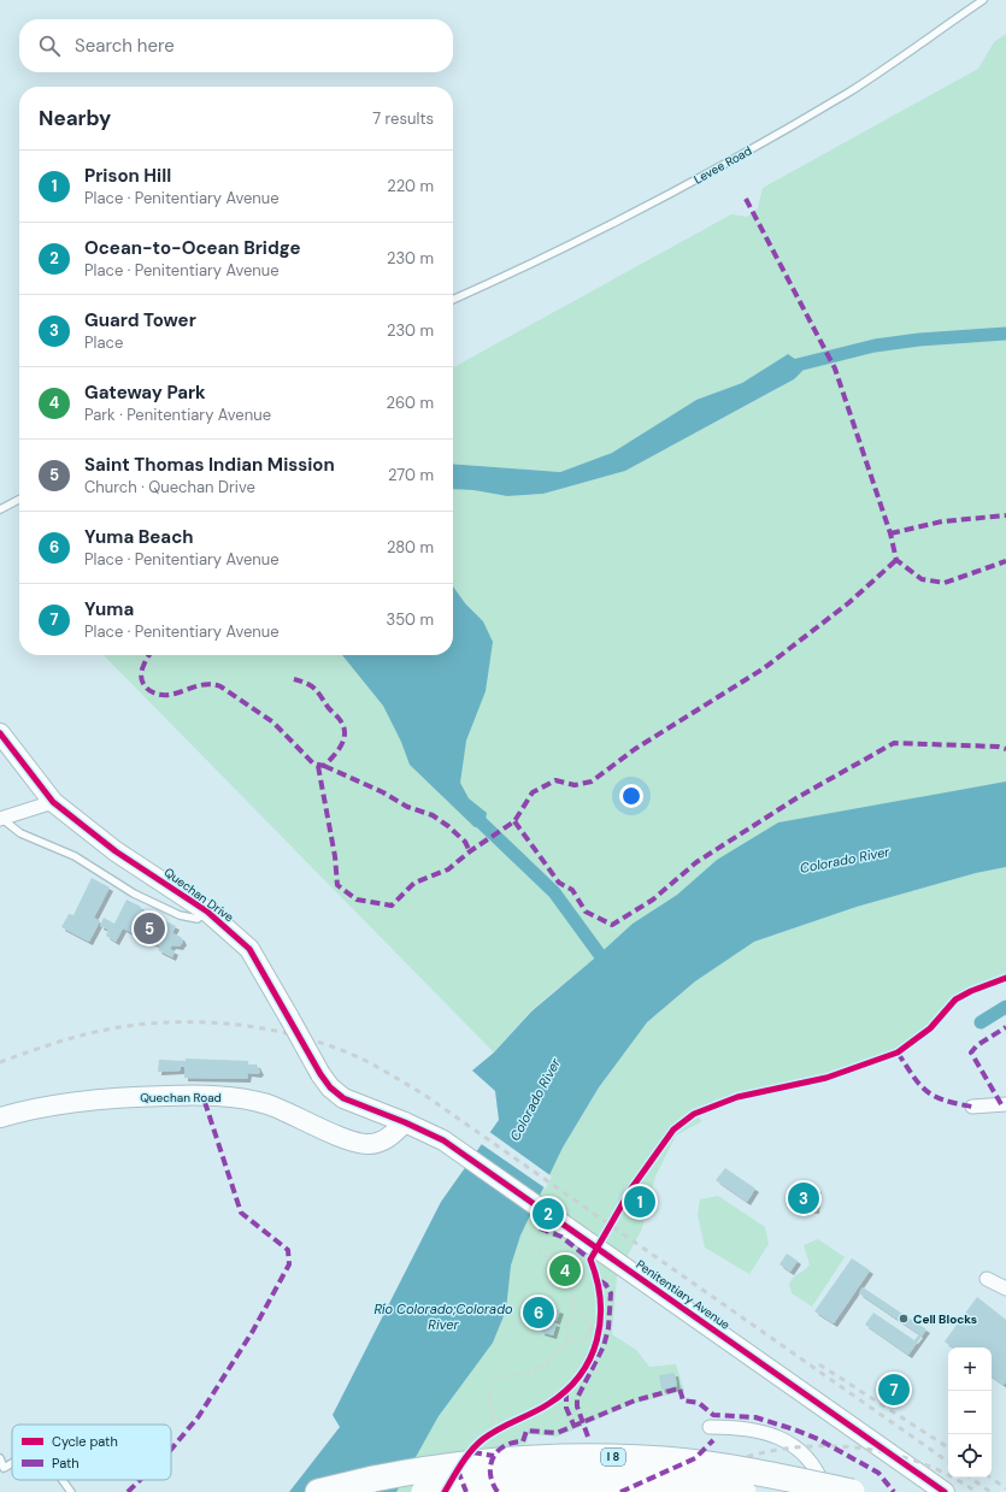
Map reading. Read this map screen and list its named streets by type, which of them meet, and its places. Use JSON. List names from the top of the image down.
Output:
{
  "streets": {
    "highway": ["I 8"],
    "street": ["Quechan Drive", "Quechan Road", "Penitentiary Avenue"],
    "lane": ["Levee Road"]
  },
  "crossings": [
    ["Quechan Drive", "Quechan Road"],
    ["Quechan Drive", "Penitentiary Avenue"],
    ["Quechan Road", "Penitentiary Avenue"]
  ],
  "water": ["Colorado River", "Río Colorado;Colorado River"],
  "places": ["Cell Blocks"],
  "legend": ["Cycle path", "Path"],
  "page": {
    "search": "Search here",
    "heading": ["Nearby", "7 results"],
    "list": [
      {
        "mark": "1",
        "name": "Prison Hill",
        "note": "Place · Penitentiary Avenue",
        "value": "220 m"
      },
      {
        "mark": "2",
        "name": "Ocean-to-Ocean Bridge",
        "note": "Place · Penitentiary Avenue",
        "value": "230 m"
      },
      {
        "mark": "3",
        "name": "Guard Tower",
        "note": "Place",
        "value": "230 m"
      },
      {
        "mark": "4",
        "name": "Gateway Park",
        "note": "Park · Penitentiary Avenue",
        "value": "260 m"
      },
      {
        "mark": "5",
        "name": "Saint Thomas Indian Mission",
        "note": "Church · Quechan Drive",
        "value": "270 m"
      },
      {
        "mark": "6",
        "name": "Yuma Beach",
        "note": "Place · Penitentiary Avenue",
        "value": "280 m"
      },
      {
        "mark": "7",
        "name": "Yuma",
        "note": "Place · Penitentiary Avenue",
        "value": "350 m"
      }
    ],
    "pins": [
      "5",
      "3",
      "1",
      "2",
      "4",
      "6",
      "7"
    ],
    "map_buttons": ["+", "−"]
  }
}
